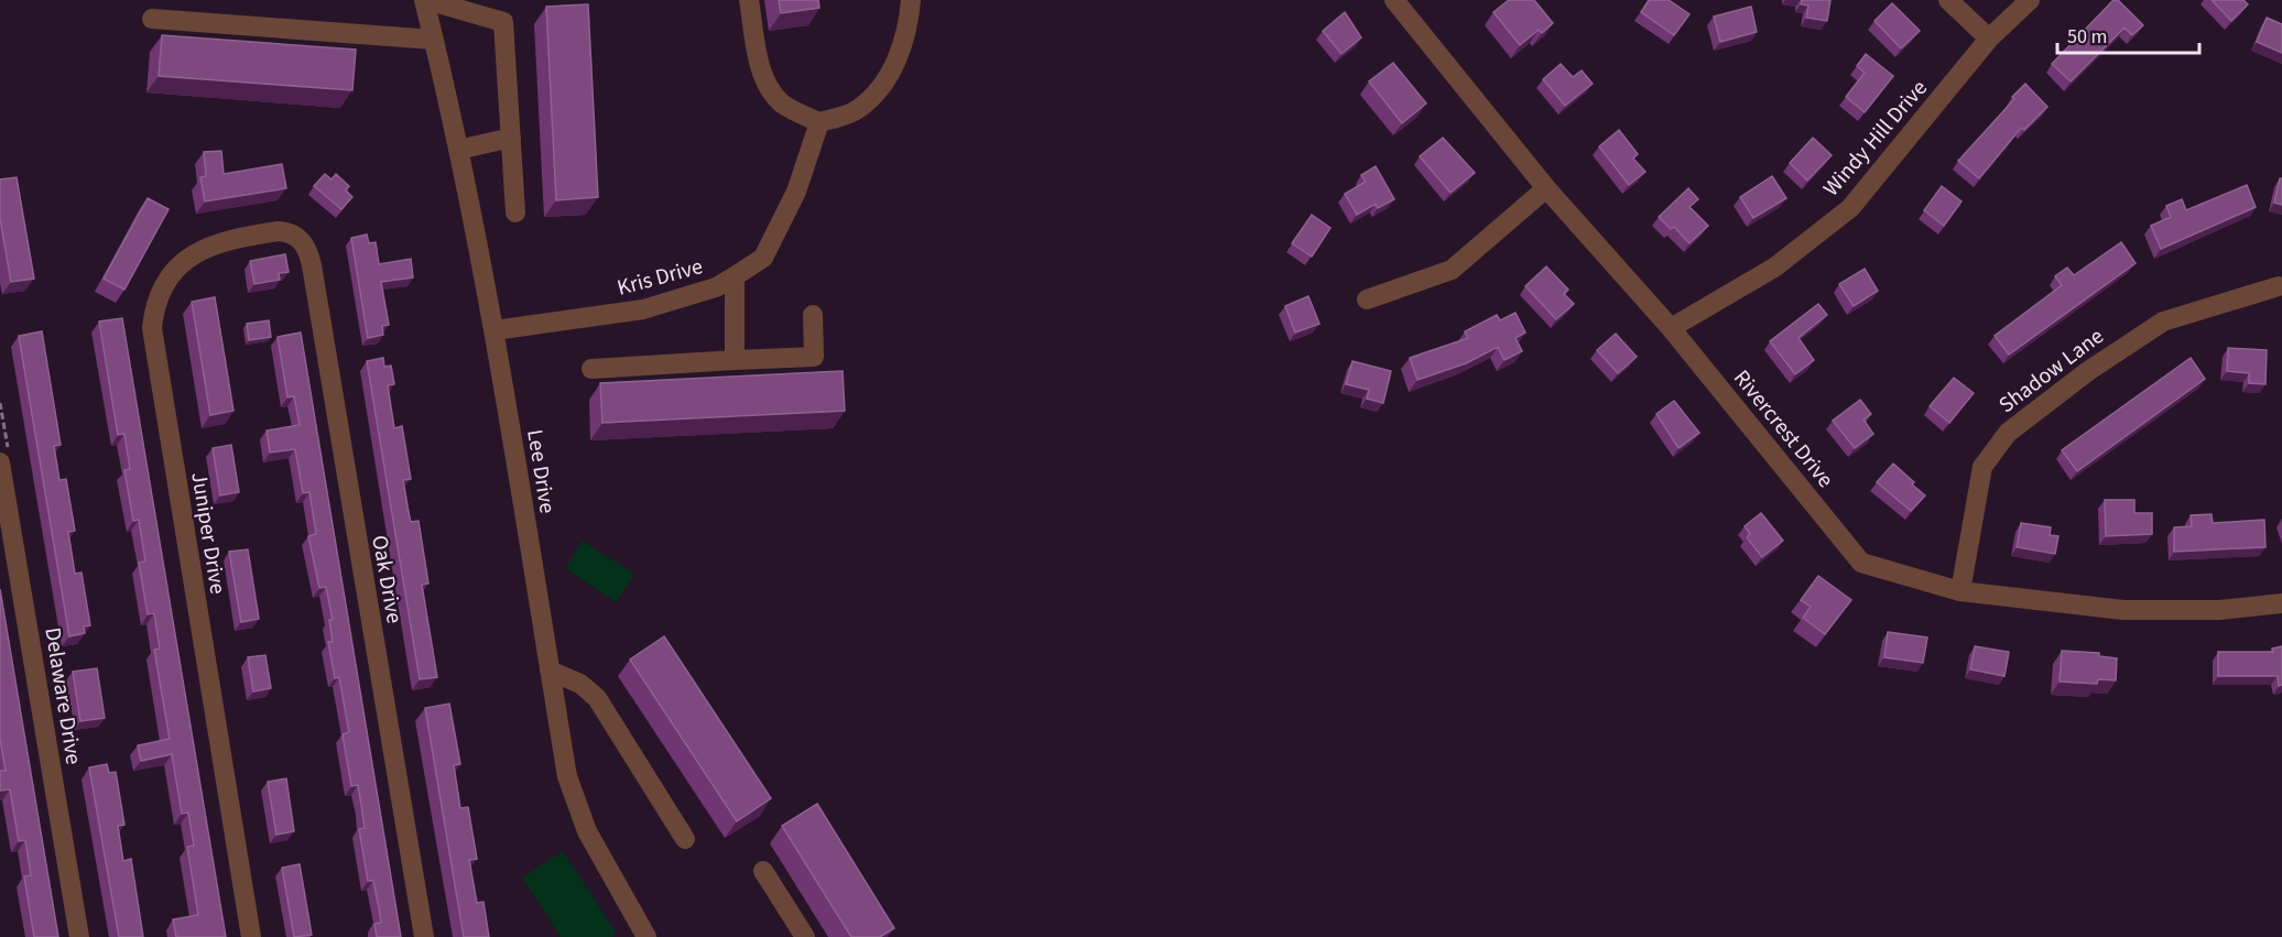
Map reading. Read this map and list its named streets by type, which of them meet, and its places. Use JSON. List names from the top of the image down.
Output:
{
  "streets": {
    "street": [
      "Windy Hill Drive",
      "Kris Drive",
      "Shadow Lane",
      "Rivercrest Drive",
      "Lee Drive",
      "Juniper Drive",
      "Oak Drive",
      "Delaware Drive"
    ]
  },
  "crossings": [
    ["Windy Hill Drive", "Rivercrest Drive"],
    ["Kris Drive", "Lee Drive"],
    ["Shadow Lane", "Rivercrest Drive"],
    ["Juniper Drive", "Oak Drive"]
  ],
  "scale_bar": "50 m"
}
